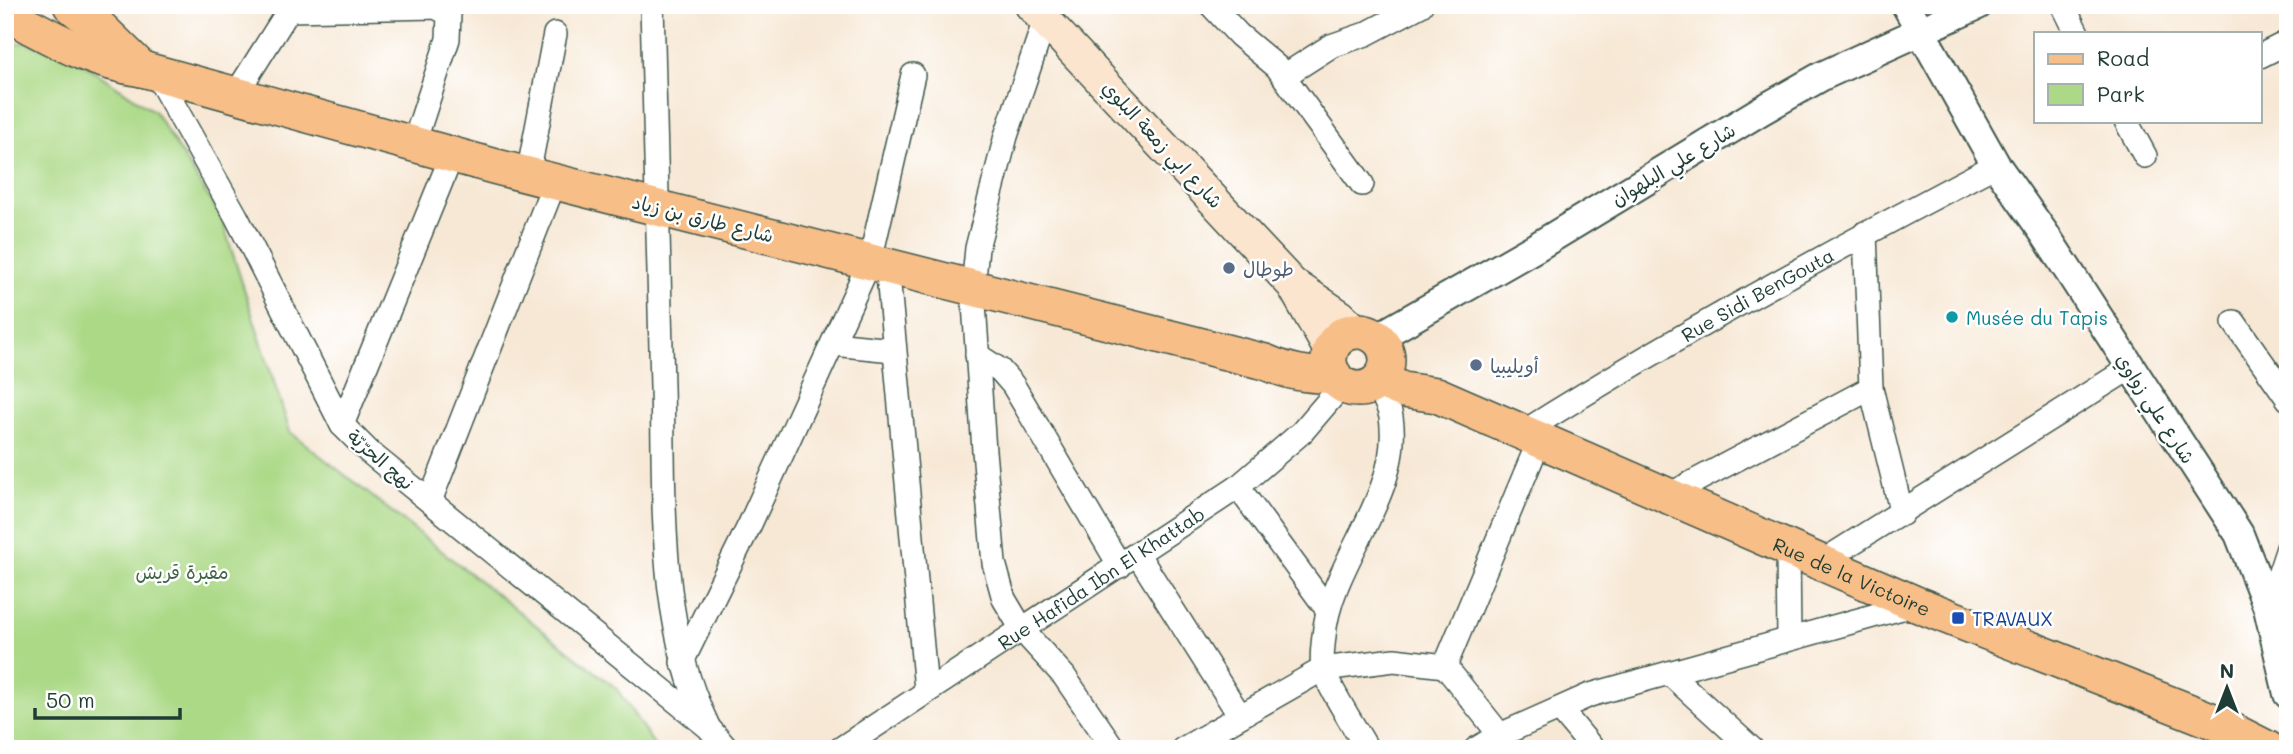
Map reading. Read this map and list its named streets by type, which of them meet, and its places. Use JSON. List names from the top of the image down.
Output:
{
  "streets": {
    "main road": ["شارع ابي زمعة البلوي", "شارع طارق بن زياد", "Rue de la Victoire"],
    "street": [
      "شارع علي البلهوان",
      "Rue Sidi BenGouta",
      "شارع علي زواوي",
      "نهج الحرّيّة",
      "Rue Hafida Ibn El Khattab"
    ]
  },
  "crossings": [
    ["شارع ابي زمعة البلوي", "شارع علي البلهوان"],
    ["شارع ابي زمعة البلوي", "شارع طارق بن زياد"],
    ["شارع ابي زمعة البلوي", "Rue de la Victoire"],
    ["شارع ابي زمعة البلوي", "Rue Hafida Ibn El Khattab"],
    ["شارع علي البلهوان", "شارع طارق بن زياد"],
    ["شارع علي البلهوان", "شارع علي زواوي"],
    ["شارع علي البلهوان", "Rue de la Victoire"],
    ["شارع علي البلهوان", "Rue Hafida Ibn El Khattab"],
    ["شارع طارق بن زياد", "نهج الحرّيّة"],
    ["شارع طارق بن زياد", "Rue de la Victoire"],
    ["شارع طارق بن زياد", "Rue Hafida Ibn El Khattab"],
    ["Rue Sidi BenGouta", "شارع علي زواوي"],
    ["Rue Sidi BenGouta", "Rue de la Victoire"],
    ["Rue de la Victoire", "Rue Hafida Ibn El Khattab"]
  ],
  "parks": ["مقبرة قريش"],
  "places": {
    "other": ["طوطال", "Musée du Tapis", "أويليبيا"],
    "transit": ["TRAVAUX"]
  },
  "legend": ["Road", "Park"],
  "scale_bar": "50 m",
  "north": "top"
}
